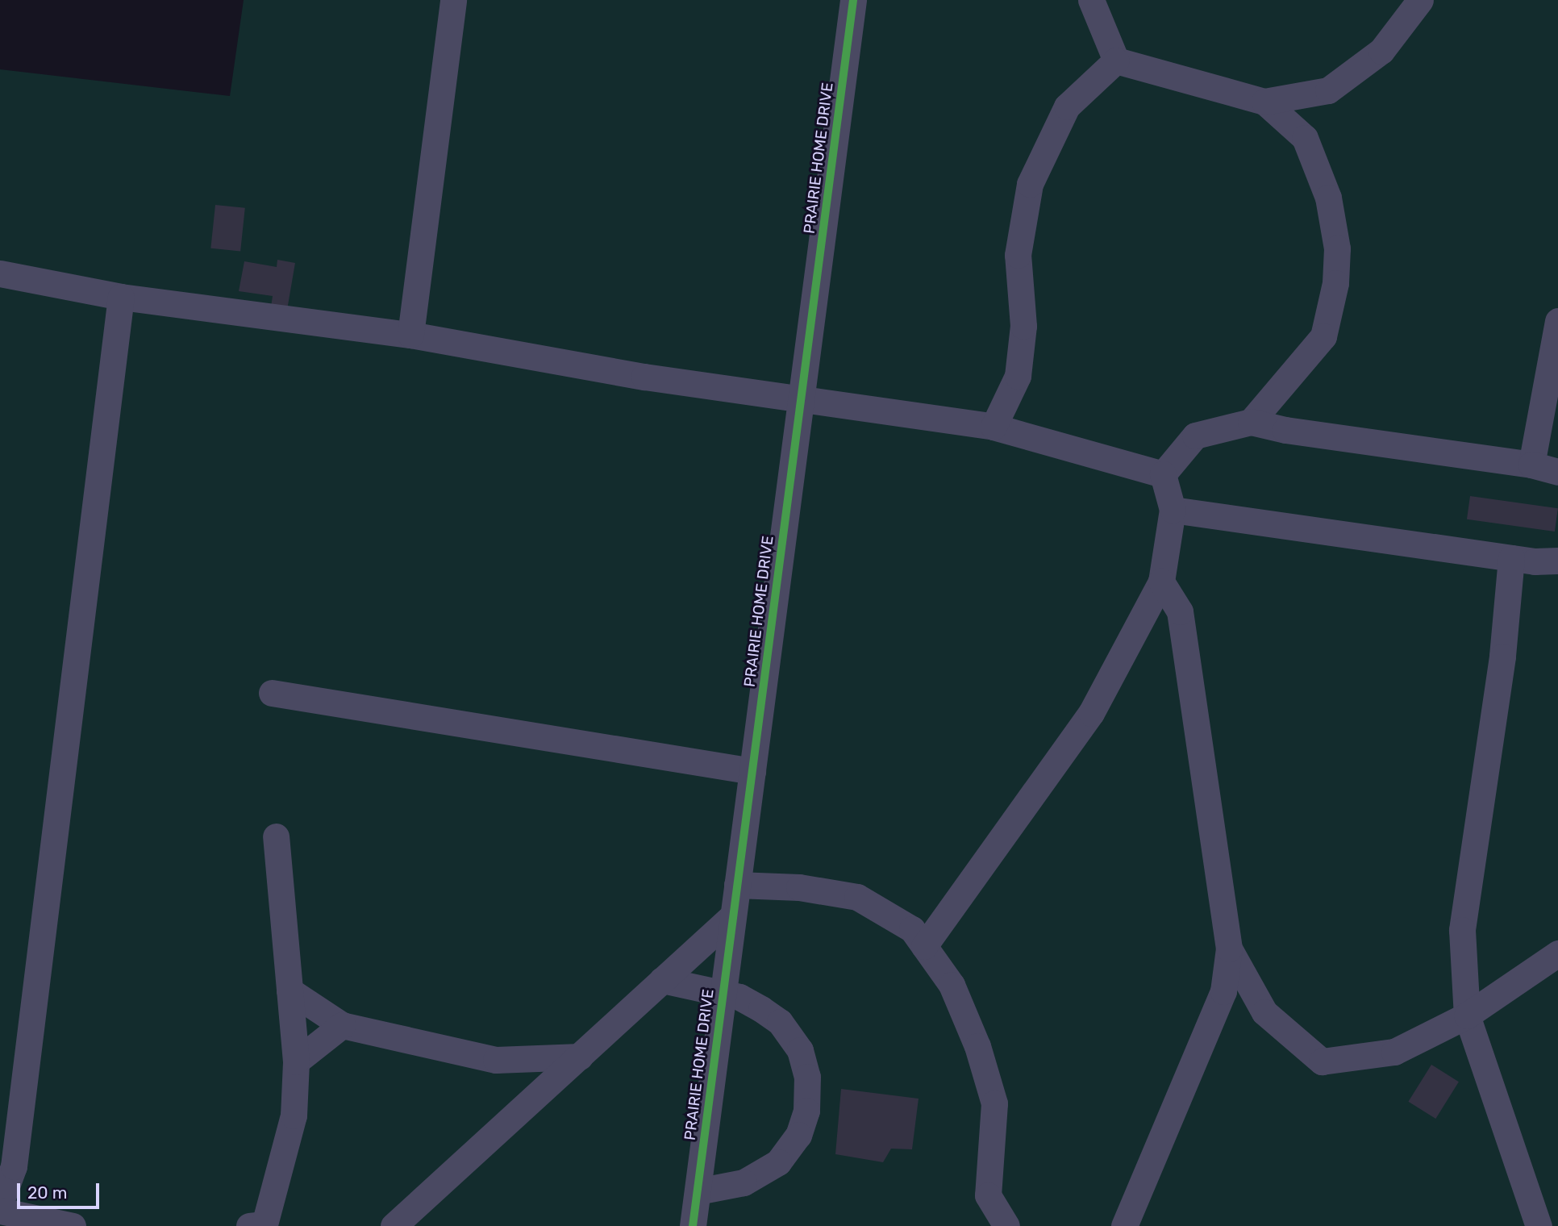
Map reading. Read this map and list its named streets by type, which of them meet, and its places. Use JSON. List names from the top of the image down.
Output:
{
  "streets": {
    "street": ["PRAIRIE HOME DRIVE"]
  },
  "scale_bar": "20 m"
}
